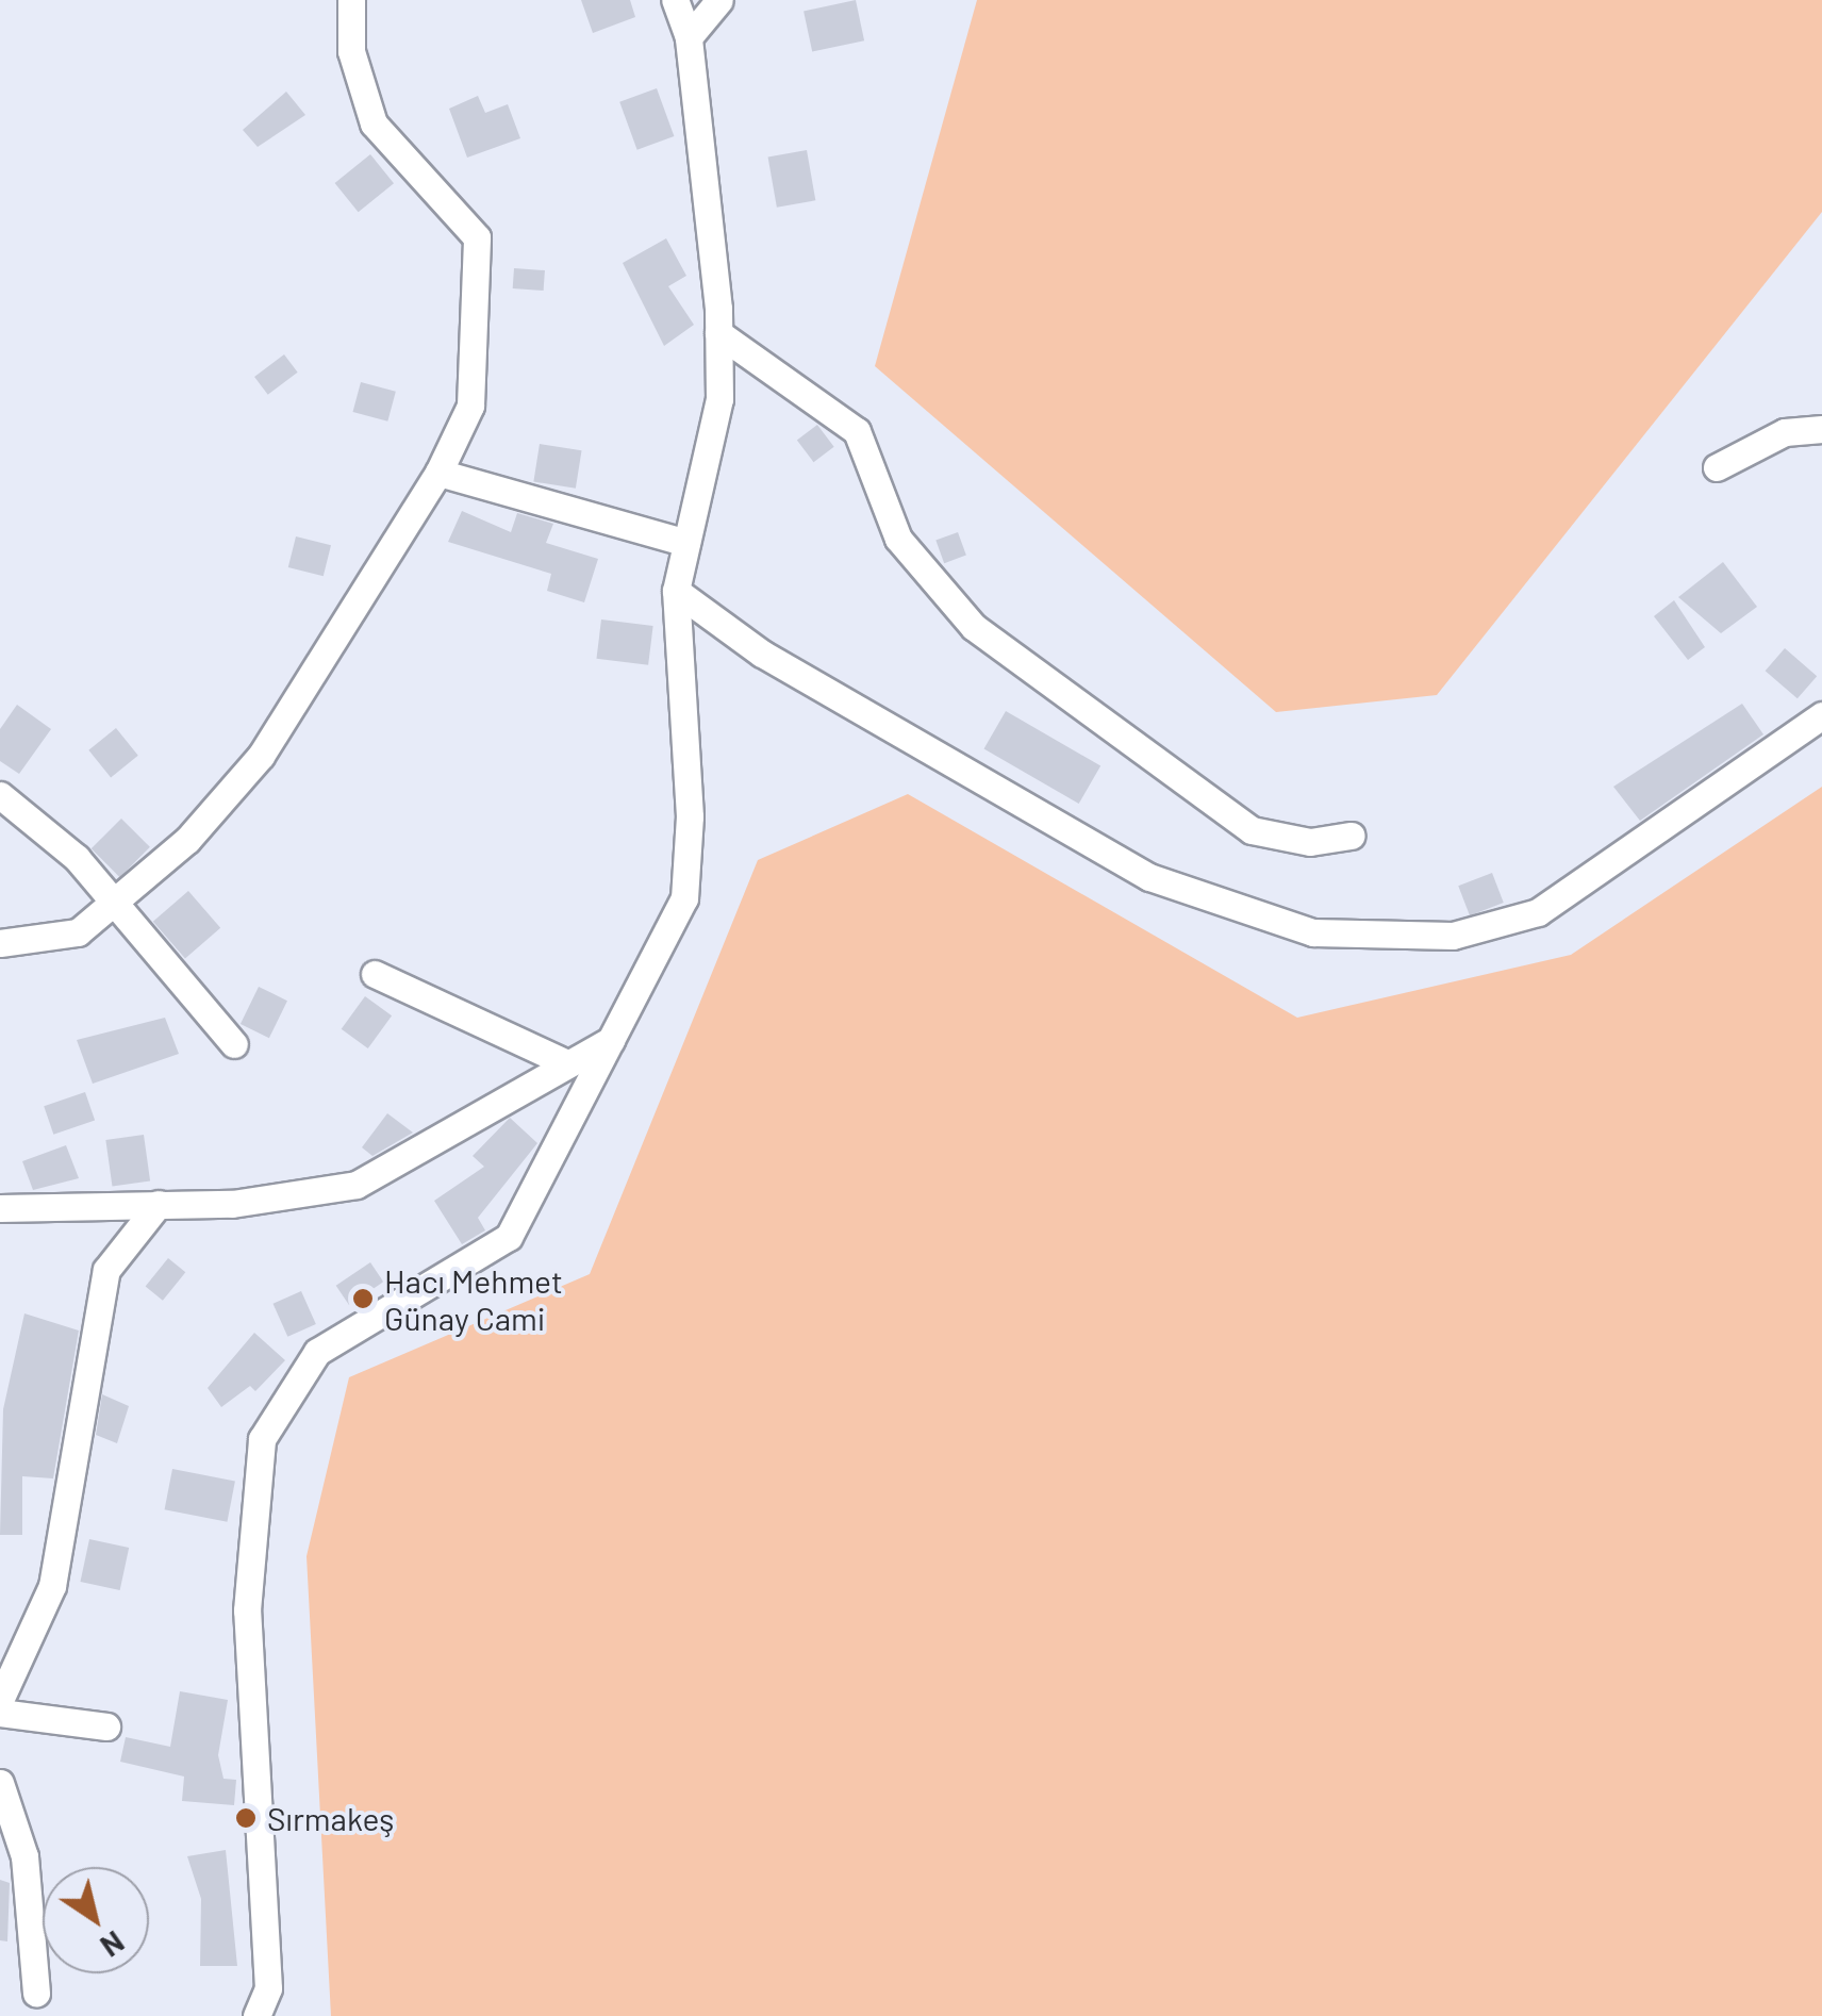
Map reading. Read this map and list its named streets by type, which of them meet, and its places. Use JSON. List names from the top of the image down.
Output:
{
  "places": ["Hacı Mehmet Günay Cami", "Sırmakeş"],
  "north": "bottom right"
}
